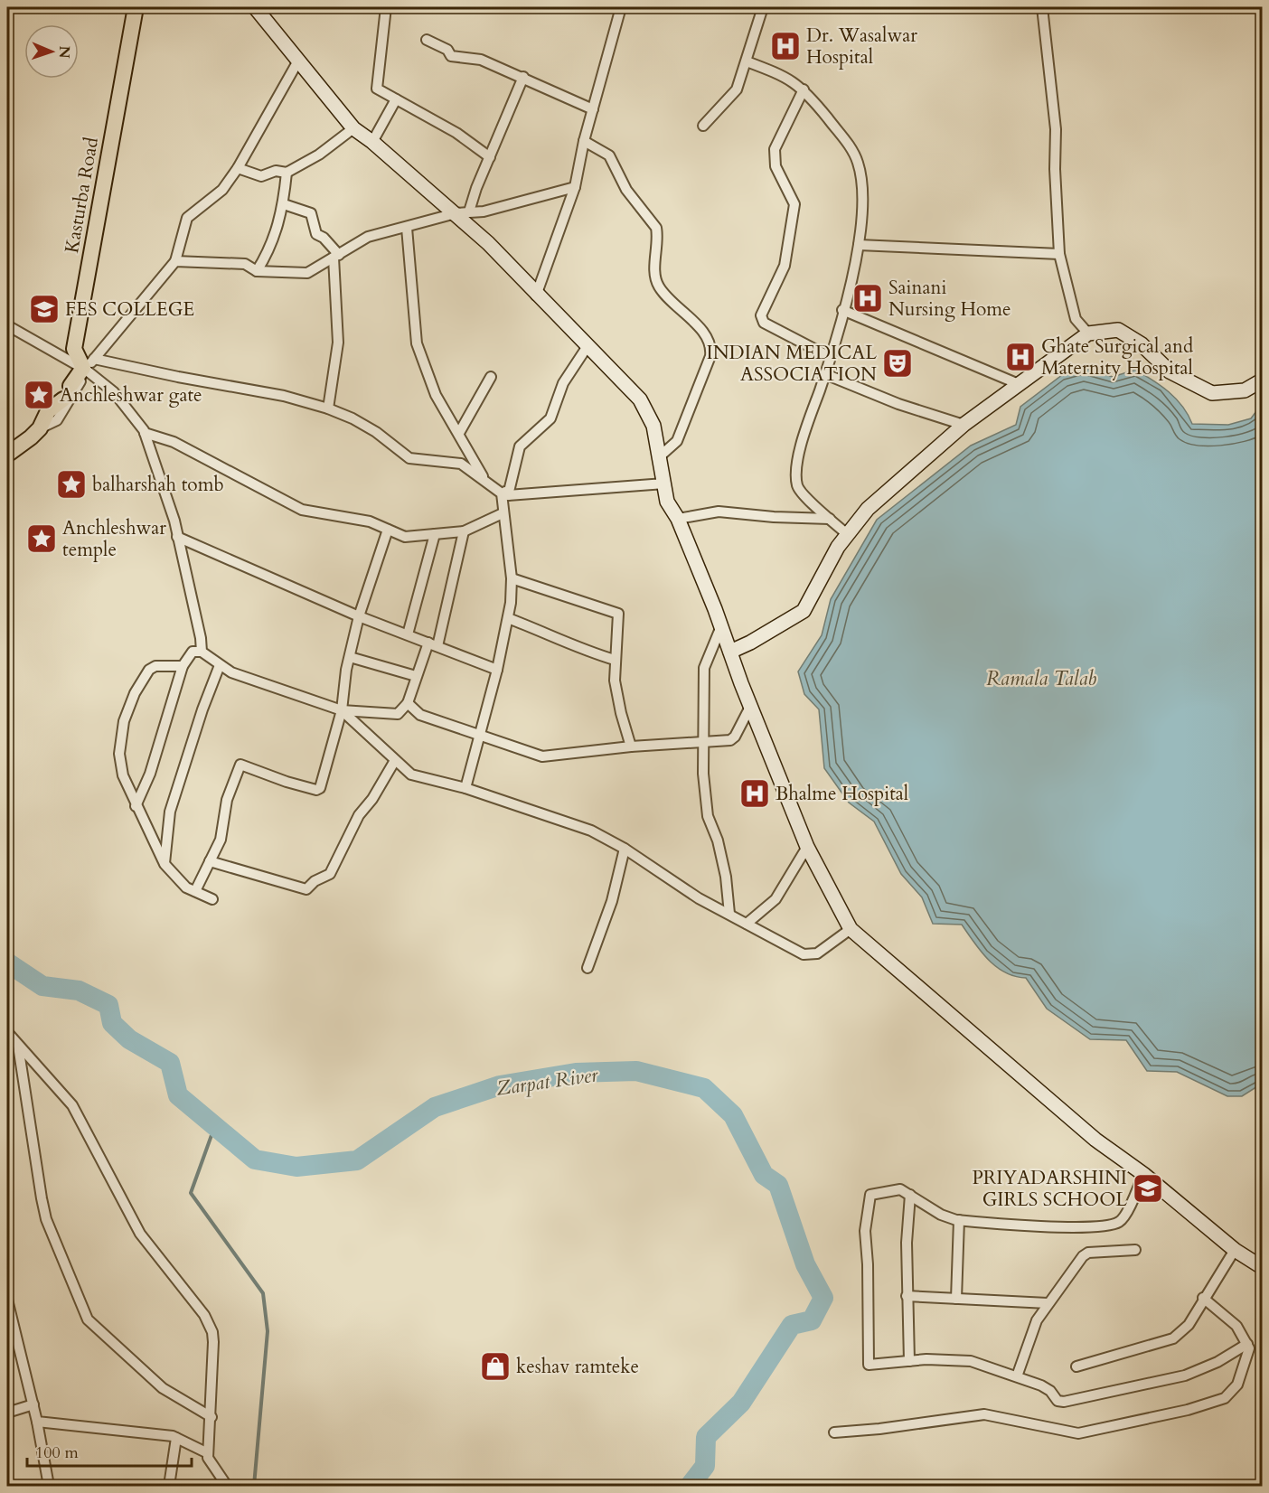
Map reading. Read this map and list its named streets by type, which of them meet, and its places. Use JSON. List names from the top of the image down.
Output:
{
  "streets": {
    "main road": ["Kasturba Road"]
  },
  "water": ["Ramala Talab", "Zarpat River"],
  "places": {
    "hospital": [
      "Dr. Wasalwar Hospital",
      "Sainani Nursing Home",
      "Ghate Surgical and Maternity Hospital",
      "Bhalme Hospital"
    ],
    "school or university": ["FES COLLEGE", "PRIYADARSHINI GIRLS SCHOOL"],
    "theatre": ["INDIAN MEDICAL ASSOCIATION"],
    "place": ["Anchleshwar gate", "balharshah tomb", "Anchleshwar temple"],
    "shop": ["keshav ramteke"]
  },
  "scale_bar": "100 m",
  "north": "right"
}
